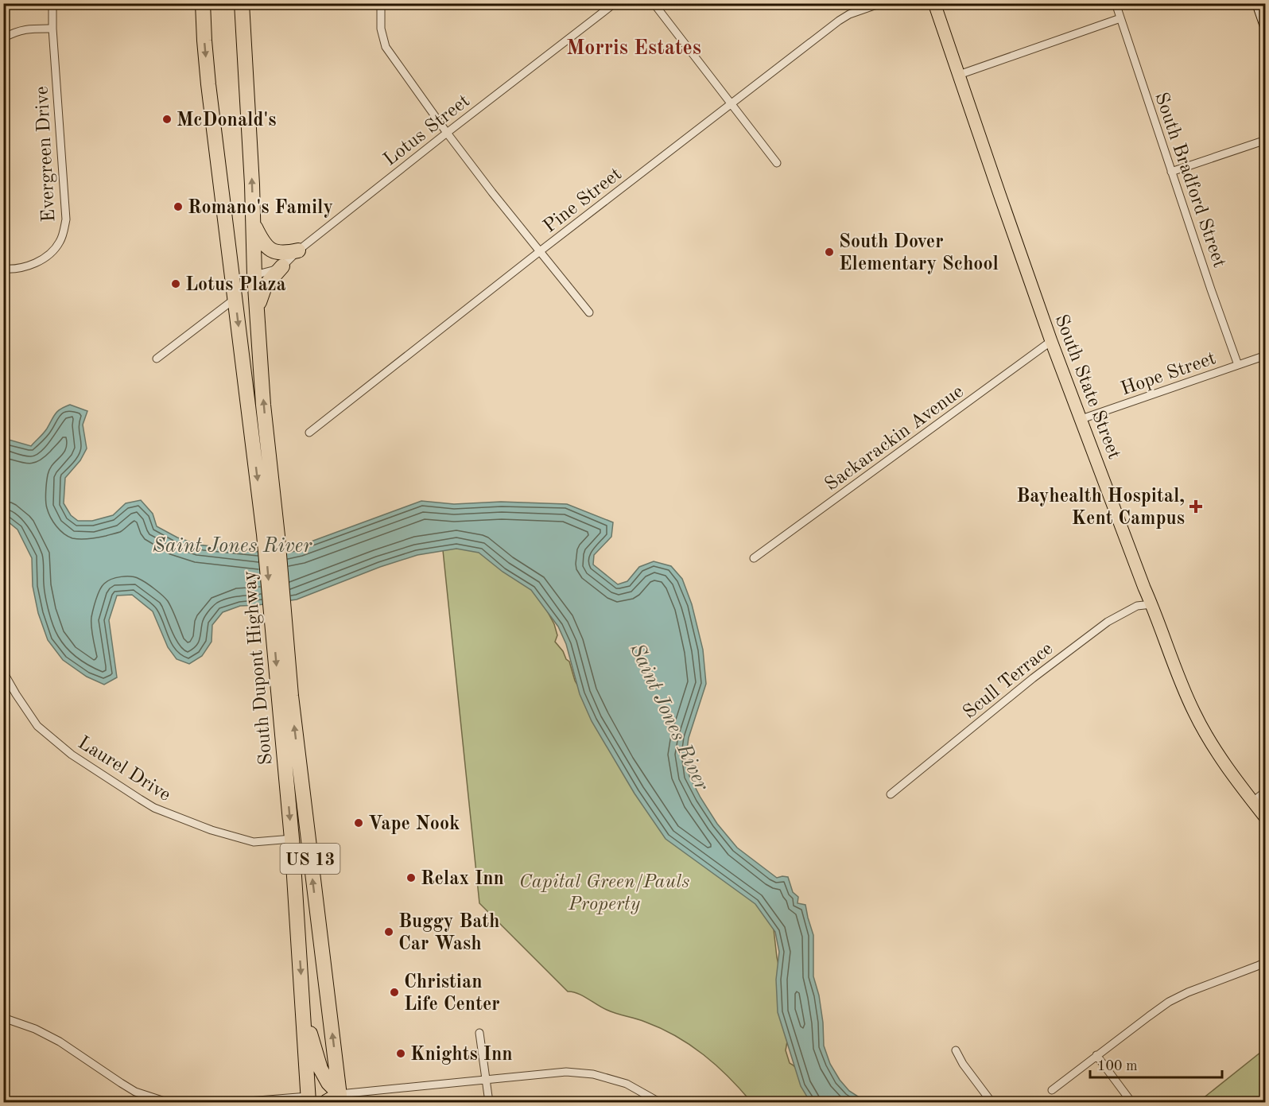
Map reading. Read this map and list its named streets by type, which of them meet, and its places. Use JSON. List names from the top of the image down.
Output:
{
  "streets": {
    "highway": ["South Dupont Highway", "US 13"],
    "main road": ["South State Street"],
    "street": [
      "Lotus Street",
      "Evergreen Drive",
      "South Bradford Street",
      "Pine Street",
      "Hope Street",
      "Sackarackin Avenue",
      "Scull Terrace",
      "Laurel Drive"
    ]
  },
  "crossings": [
    ["Lotus Street", "South Dupont Highway"],
    ["South Bradford Street", "Hope Street"],
    ["Hope Street", "South State Street"],
    ["South State Street", "Sackarackin Avenue"],
    ["South State Street", "Scull Terrace"],
    ["South Dupont Highway", "Laurel Drive"]
  ],
  "districts": ["Morris Estates"],
  "water": ["Saint Jones River"],
  "parks": ["Capital Green/Pauls Property"],
  "places": {
    "other": [
      "McDonald's",
      "Romano's Family",
      "South Dover Elementary School",
      "Lotus Plaza",
      "Vape Nook",
      "Relax Inn",
      "Buggy Bath Car Wash",
      "Christian Life Center",
      "Knights Inn"
    ],
    "health": ["Bayhealth Hospital, Kent Campus"]
  },
  "scale_bar": "100 m"
}
